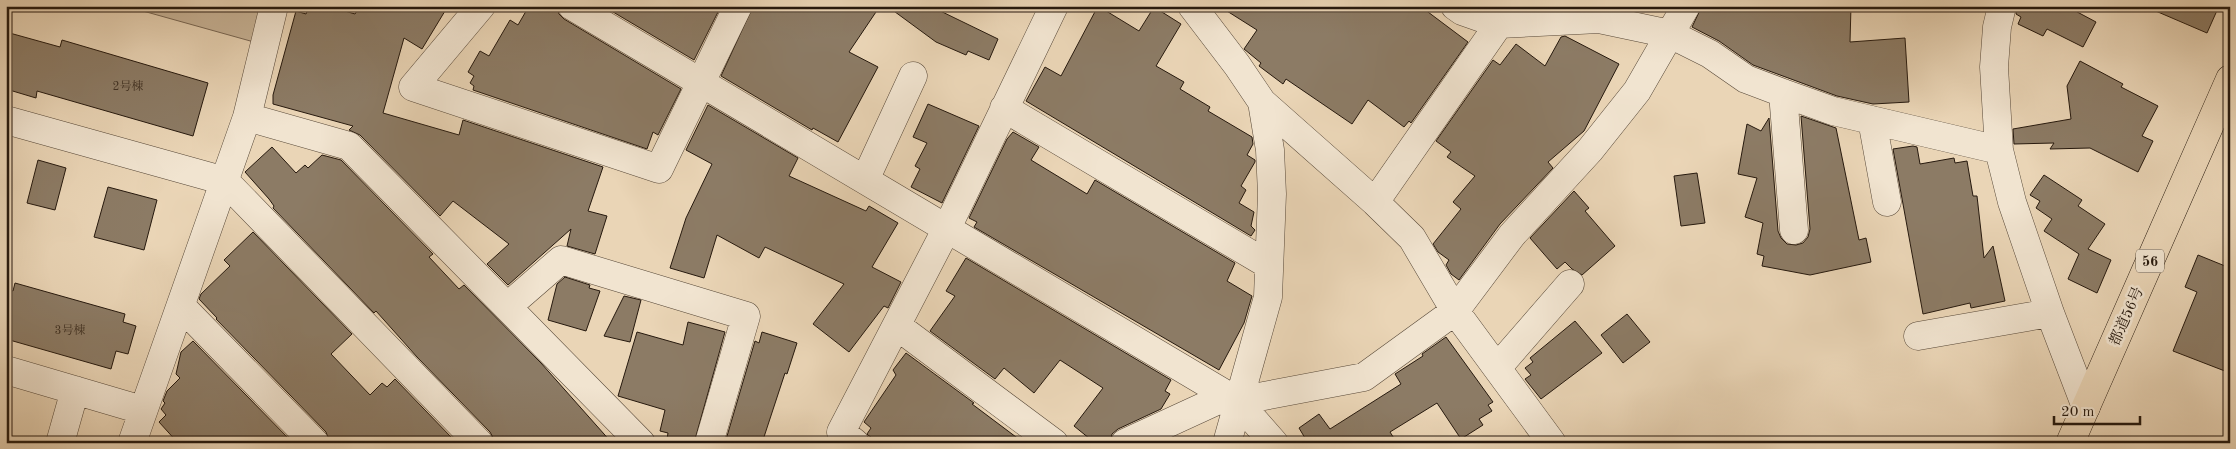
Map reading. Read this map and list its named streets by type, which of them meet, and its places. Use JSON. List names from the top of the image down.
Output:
{
  "streets": {
    "main road": ["56", "都道56号"]
  },
  "house_numbers": ["2号棟", "3号棟"],
  "scale_bar": "20 m"
}
